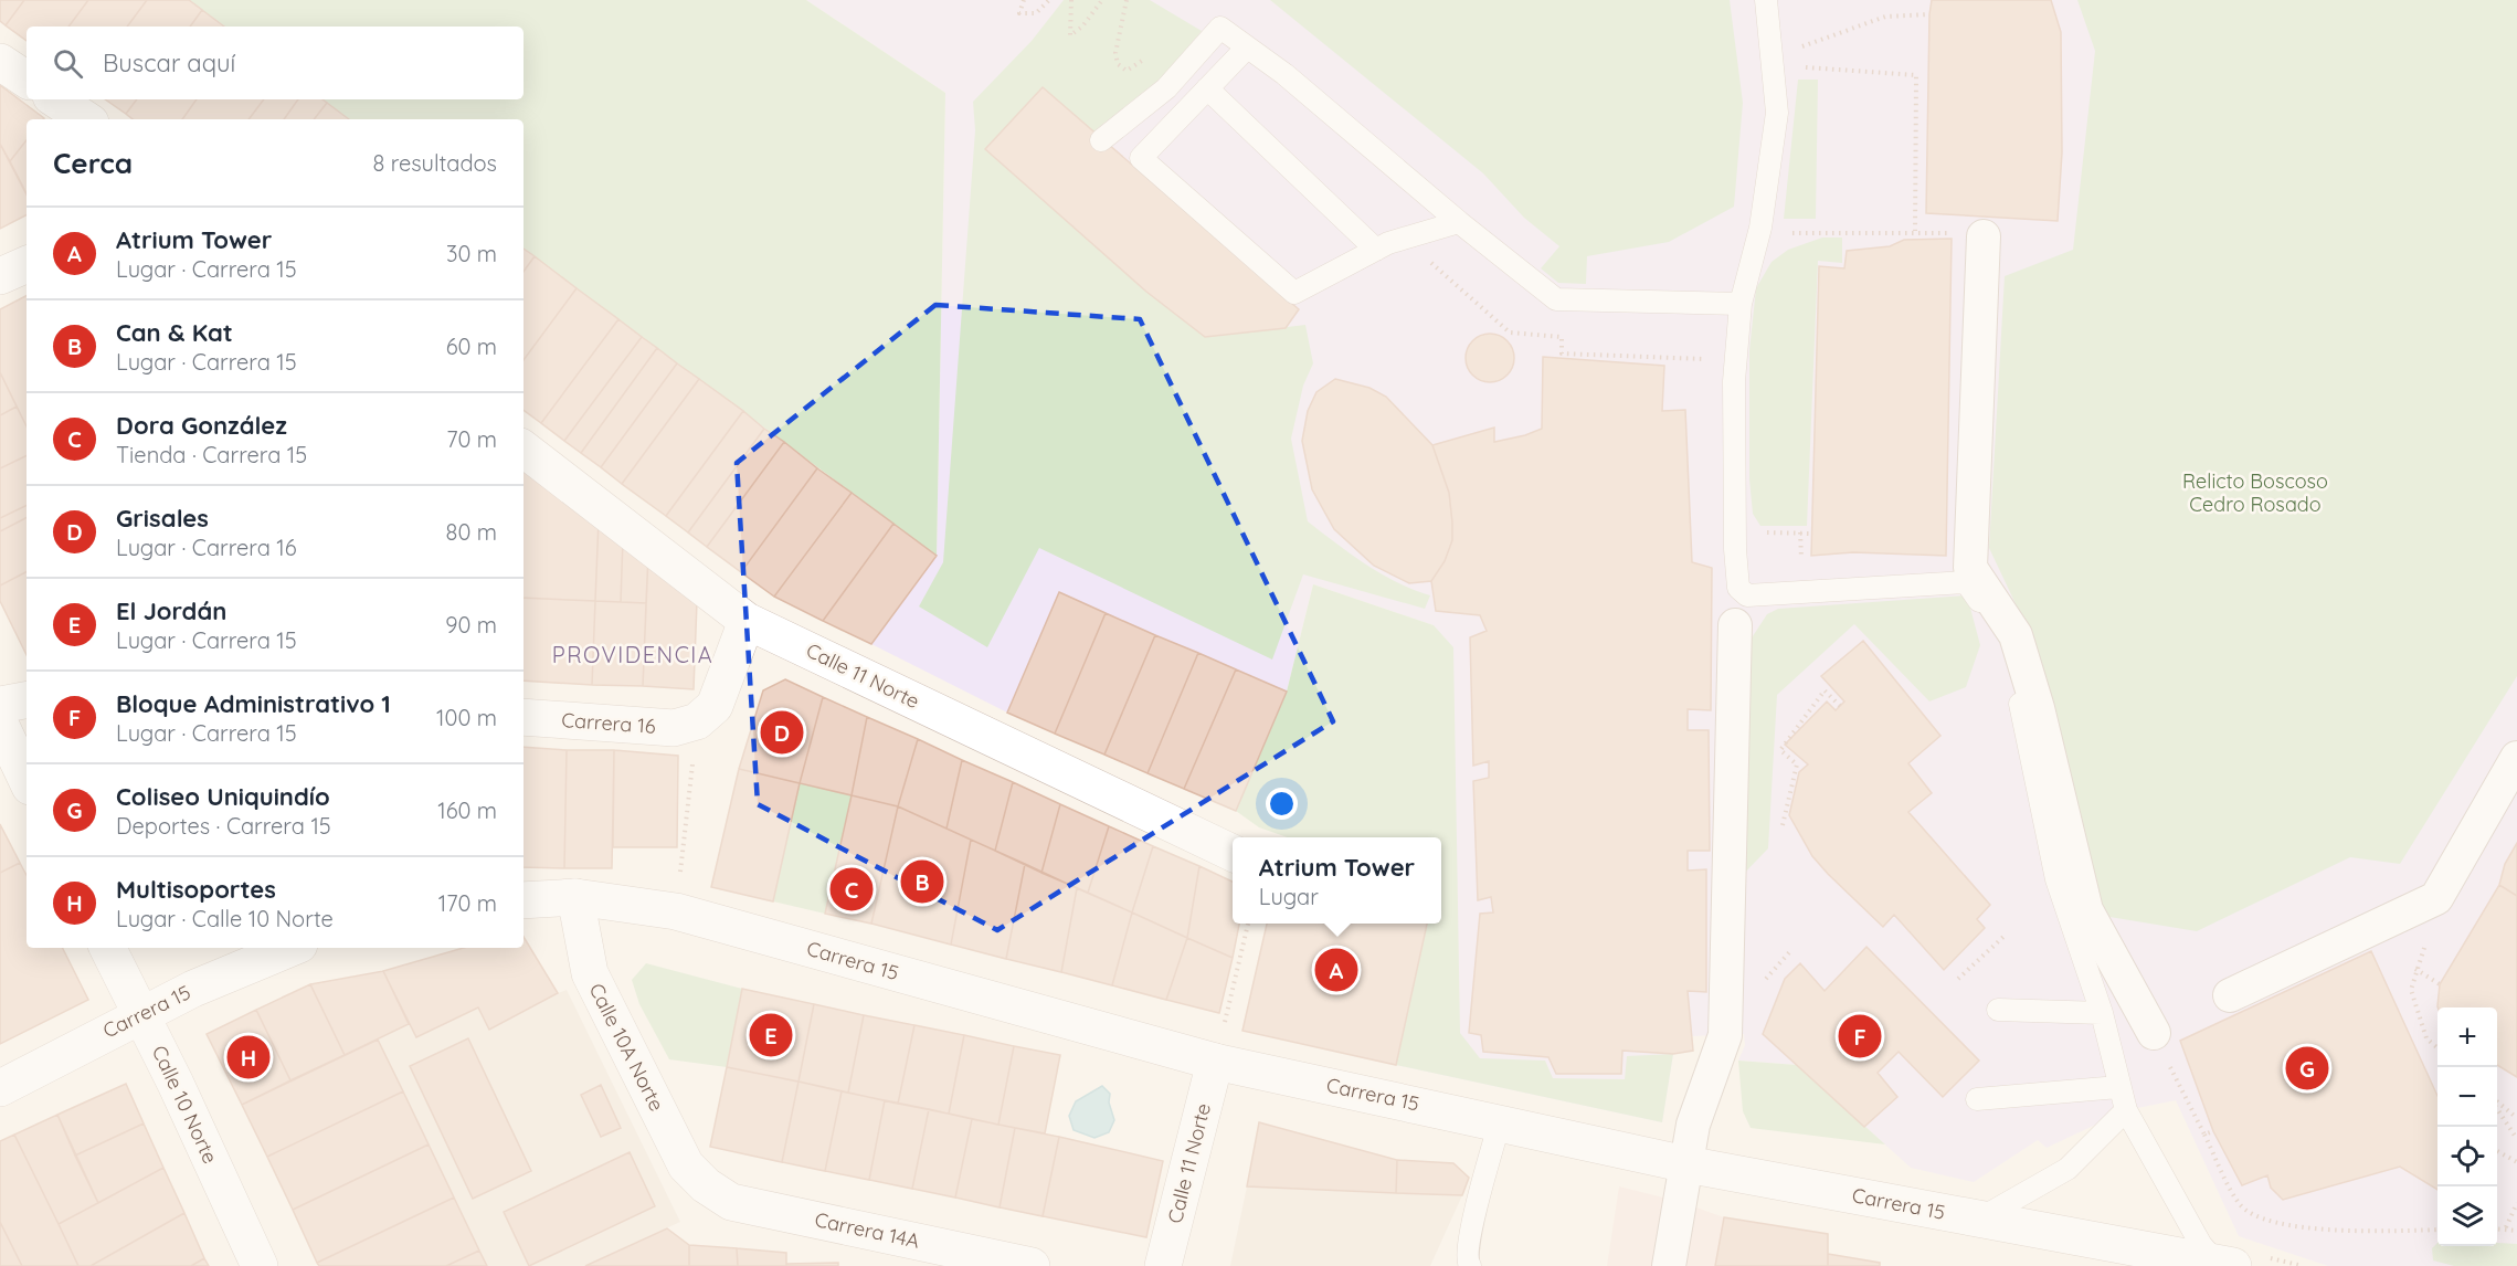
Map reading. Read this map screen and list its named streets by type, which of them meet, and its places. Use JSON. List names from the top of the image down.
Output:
{
  "streets": {
    "street": [
      "Calle 11 Norte",
      "Carrera 16",
      "Carrera 15",
      "Calle 10A Norte",
      "Calle 10 Norte",
      "Carrera 14A"
    ]
  },
  "crossings": [
    ["Calle 11 Norte", "Carrera 15"],
    ["Carrera 15", "Calle 10A Norte"],
    ["Carrera 15", "Calle 10 Norte"],
    ["Calle 10A Norte", "Carrera 14A"]
  ],
  "districts": ["PROVIDENCIA"],
  "parks": ["Relicto Boscoso Cedro Rosado"],
  "page": {
    "search": "Buscar aquí",
    "heading": ["Cerca", "8 resultados"],
    "list": [
      {
        "mark": "A",
        "name": "Atrium Tower",
        "note": "Lugar · Carrera 15",
        "value": "30 m"
      },
      {
        "mark": "B",
        "name": "Can & Kat",
        "note": "Lugar · Carrera 15",
        "value": "60 m"
      },
      {
        "mark": "C",
        "name": "Dora González",
        "note": "Tienda · Carrera 15",
        "value": "70 m"
      },
      {
        "mark": "D",
        "name": "Grisales",
        "note": "Lugar · Carrera 16",
        "value": "80 m"
      },
      {
        "mark": "E",
        "name": "El Jordán",
        "note": "Lugar · Carrera 15",
        "value": "90 m"
      },
      {
        "mark": "F",
        "name": "Bloque Administrativo 1",
        "note": "Lugar · Carrera 15",
        "value": "100 m"
      },
      {
        "mark": "G",
        "name": "Coliseo Uniquindío",
        "note": "Deportes · Carrera 15",
        "value": "160 m"
      },
      {
        "mark": "H",
        "name": "Multisoportes",
        "note": "Lugar · Calle 10 Norte",
        "value": "170 m"
      }
    ],
    "pins": [
      "D",
      "B",
      "C",
      "A",
      "E",
      "F",
      "H",
      "G"
    ],
    "popup": ["Atrium Tower", "Lugar"],
    "map_buttons": ["+", "−"]
  }
}
